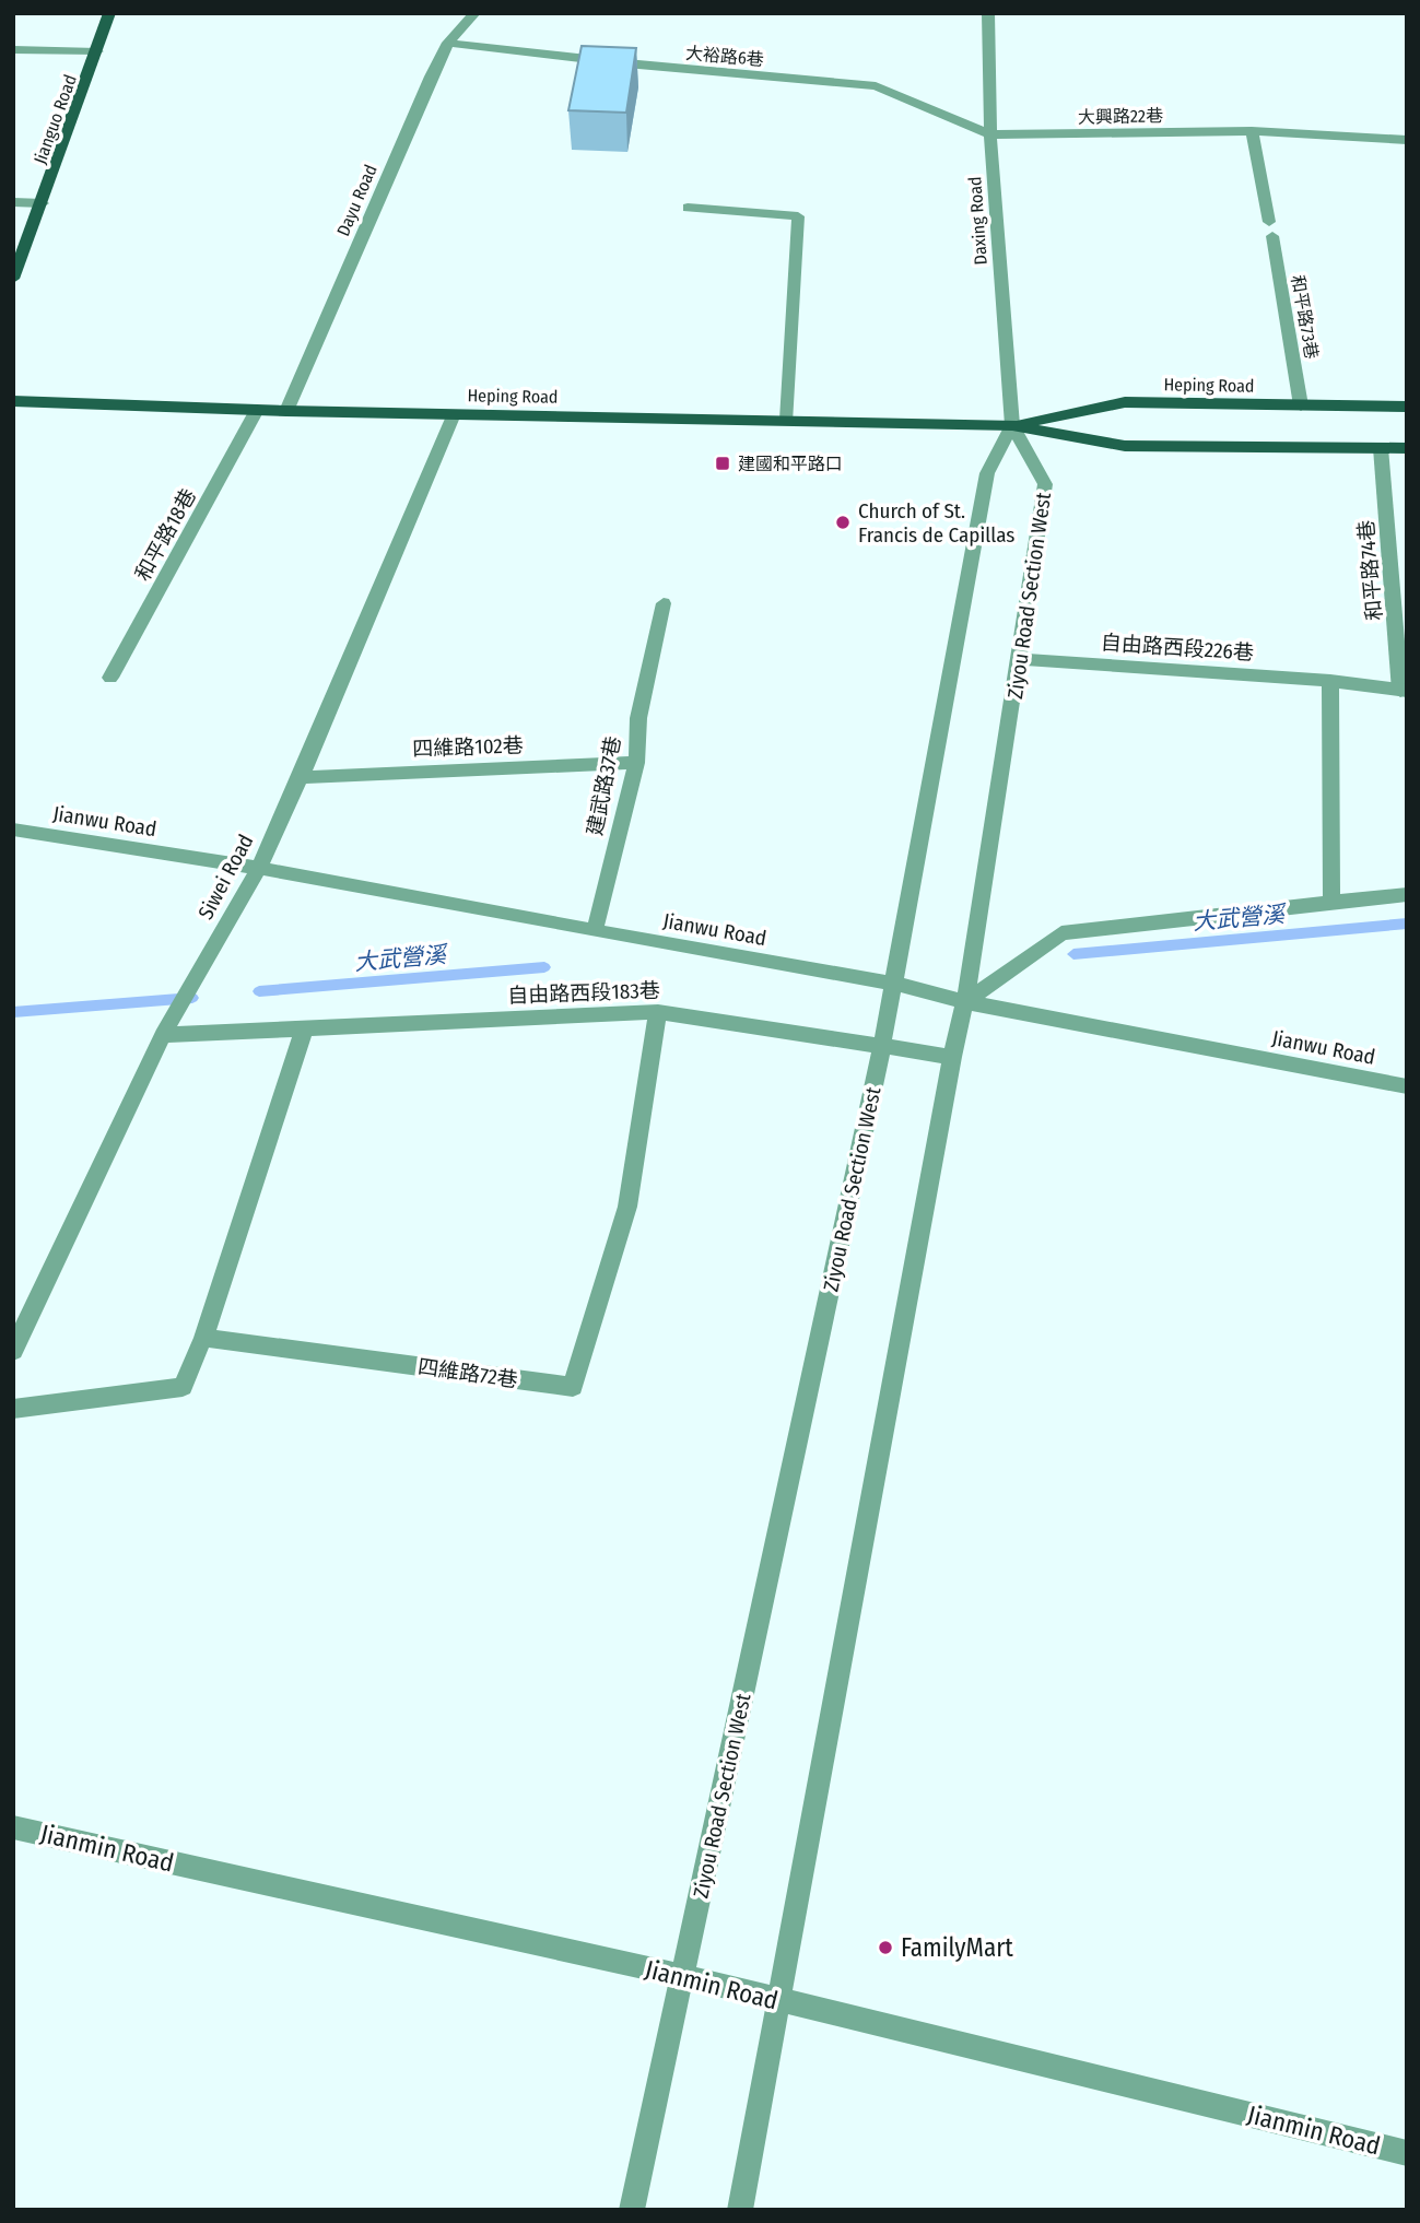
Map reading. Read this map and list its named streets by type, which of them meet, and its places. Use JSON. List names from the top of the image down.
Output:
{
  "streets": {
    "main road": ["Jianguo Road", "Heping Road"],
    "street": [
      "大裕路6巷",
      "大興路22巷",
      "Dayu Road",
      "Daxing Road",
      "和平路73巷",
      "和平路18巷",
      "和平路74巷",
      "Ziyou Road Section West",
      "自由路西段226巷",
      "四維路102巷",
      "建武路37巷",
      "Jianwu Road",
      "Siwei Road",
      "自由路西段183巷",
      "四維路72巷",
      "Jianmin Road"
    ]
  },
  "crossings": [
    ["大裕路6巷", "大興路22巷"],
    ["大裕路6巷", "Dayu Road"],
    ["大裕路6巷", "Daxing Road"],
    ["大興路22巷", "Daxing Road"],
    ["大興路22巷", "和平路73巷"],
    ["Dayu Road", "Heping Road"],
    ["Daxing Road", "Heping Road"],
    ["Daxing Road", "Ziyou Road Section West"],
    ["和平路73巷", "Heping Road"],
    ["Heping Road", "和平路18巷"],
    ["Heping Road", "和平路74巷"],
    ["Heping Road", "Ziyou Road Section West"],
    ["Heping Road", "Siwei Road"],
    ["和平路74巷", "自由路西段226巷"],
    ["Ziyou Road Section West", "自由路西段226巷"],
    ["Ziyou Road Section West", "Jianwu Road"],
    ["Ziyou Road Section West", "自由路西段183巷"],
    ["Ziyou Road Section West", "Jianmin Road"],
    ["四維路102巷", "建武路37巷"],
    ["四維路102巷", "Siwei Road"],
    ["建武路37巷", "Jianwu Road"],
    ["Jianwu Road", "Siwei Road"],
    ["Siwei Road", "自由路西段183巷"],
    ["自由路西段183巷", "四維路72巷"]
  ],
  "water": ["大武營溪"],
  "places": {
    "transit": ["建國和平路口"],
    "other": ["Church of St. Francis de Capillas", "FamilyMart"]
  }
}
